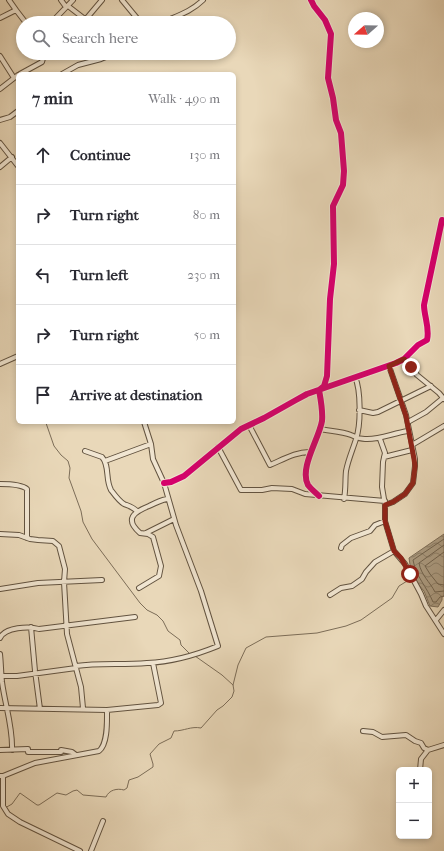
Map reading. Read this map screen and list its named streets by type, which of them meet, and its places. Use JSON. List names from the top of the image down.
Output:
{
  "north": "left",
  "page": {
    "search": "Search here",
    "heading": ["7 min", "Walk · 490 m"],
    "list": [
      ["Continue", "130 m"],
      ["Turn right", "80 m"],
      ["Turn left", "230 m"],
      ["Turn right", "50 m"],
      "Arrive at destination"
    ],
    "map_buttons": ["+", "−"]
  }
}
